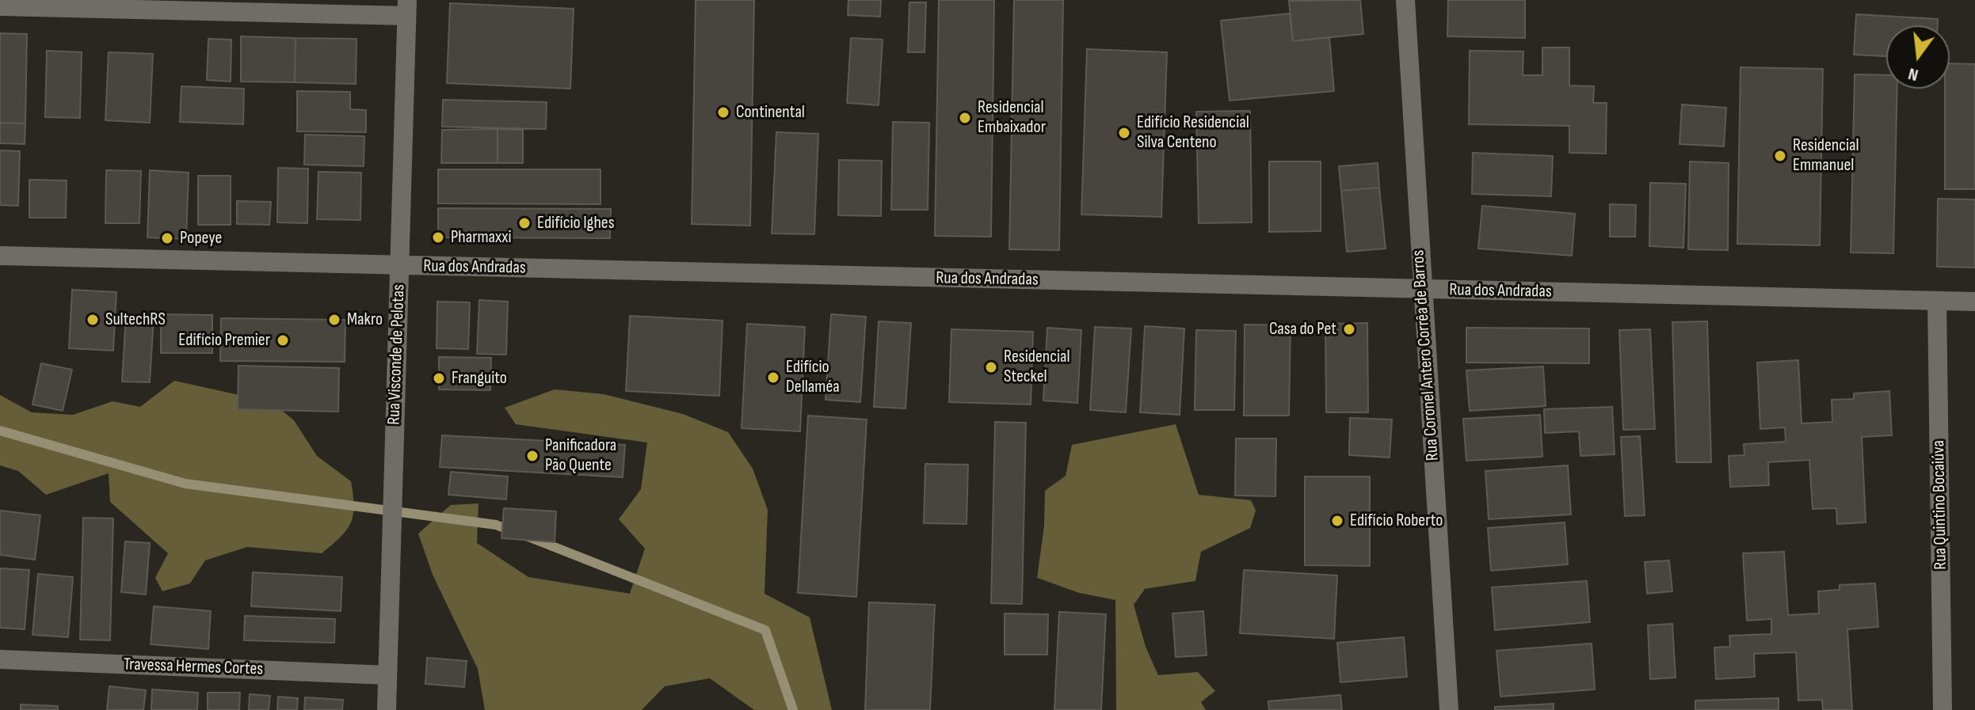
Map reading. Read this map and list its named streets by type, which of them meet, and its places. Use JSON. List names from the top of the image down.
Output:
{
  "streets": {
    "street": [
      "Rua dos Andradas",
      "Rua Visconde de Pelotas",
      "Rua Coronel Antero Corrêa de Barros",
      "Rua Quintino Bocaiúva",
      "Travessa Hermes Cortes"
    ]
  },
  "crossings": [
    ["Rua dos Andradas", "Rua Visconde de Pelotas"],
    ["Rua dos Andradas", "Rua Coronel Antero Corrêa de Barros"],
    ["Rua dos Andradas", "Rua Quintino Bocaiúva"],
    ["Rua Visconde de Pelotas", "Travessa Hermes Cortes"]
  ],
  "places": [
    "Continental",
    "Residencial Embaixador",
    "Edifício Residencial Silva Centeno",
    "Residencial Emmanuel",
    "Edifício Ighes",
    "Pharmaxxi",
    "Popeye",
    "SultechRS",
    "Makro",
    "Casa do Pet",
    "Edifício Premier",
    "Residencial Steckel",
    "Edifício Dellaméa",
    "Franguito",
    "Panificadora Pão Quente",
    "Edifício Roberto"
  ],
  "north": "bottom"
}
